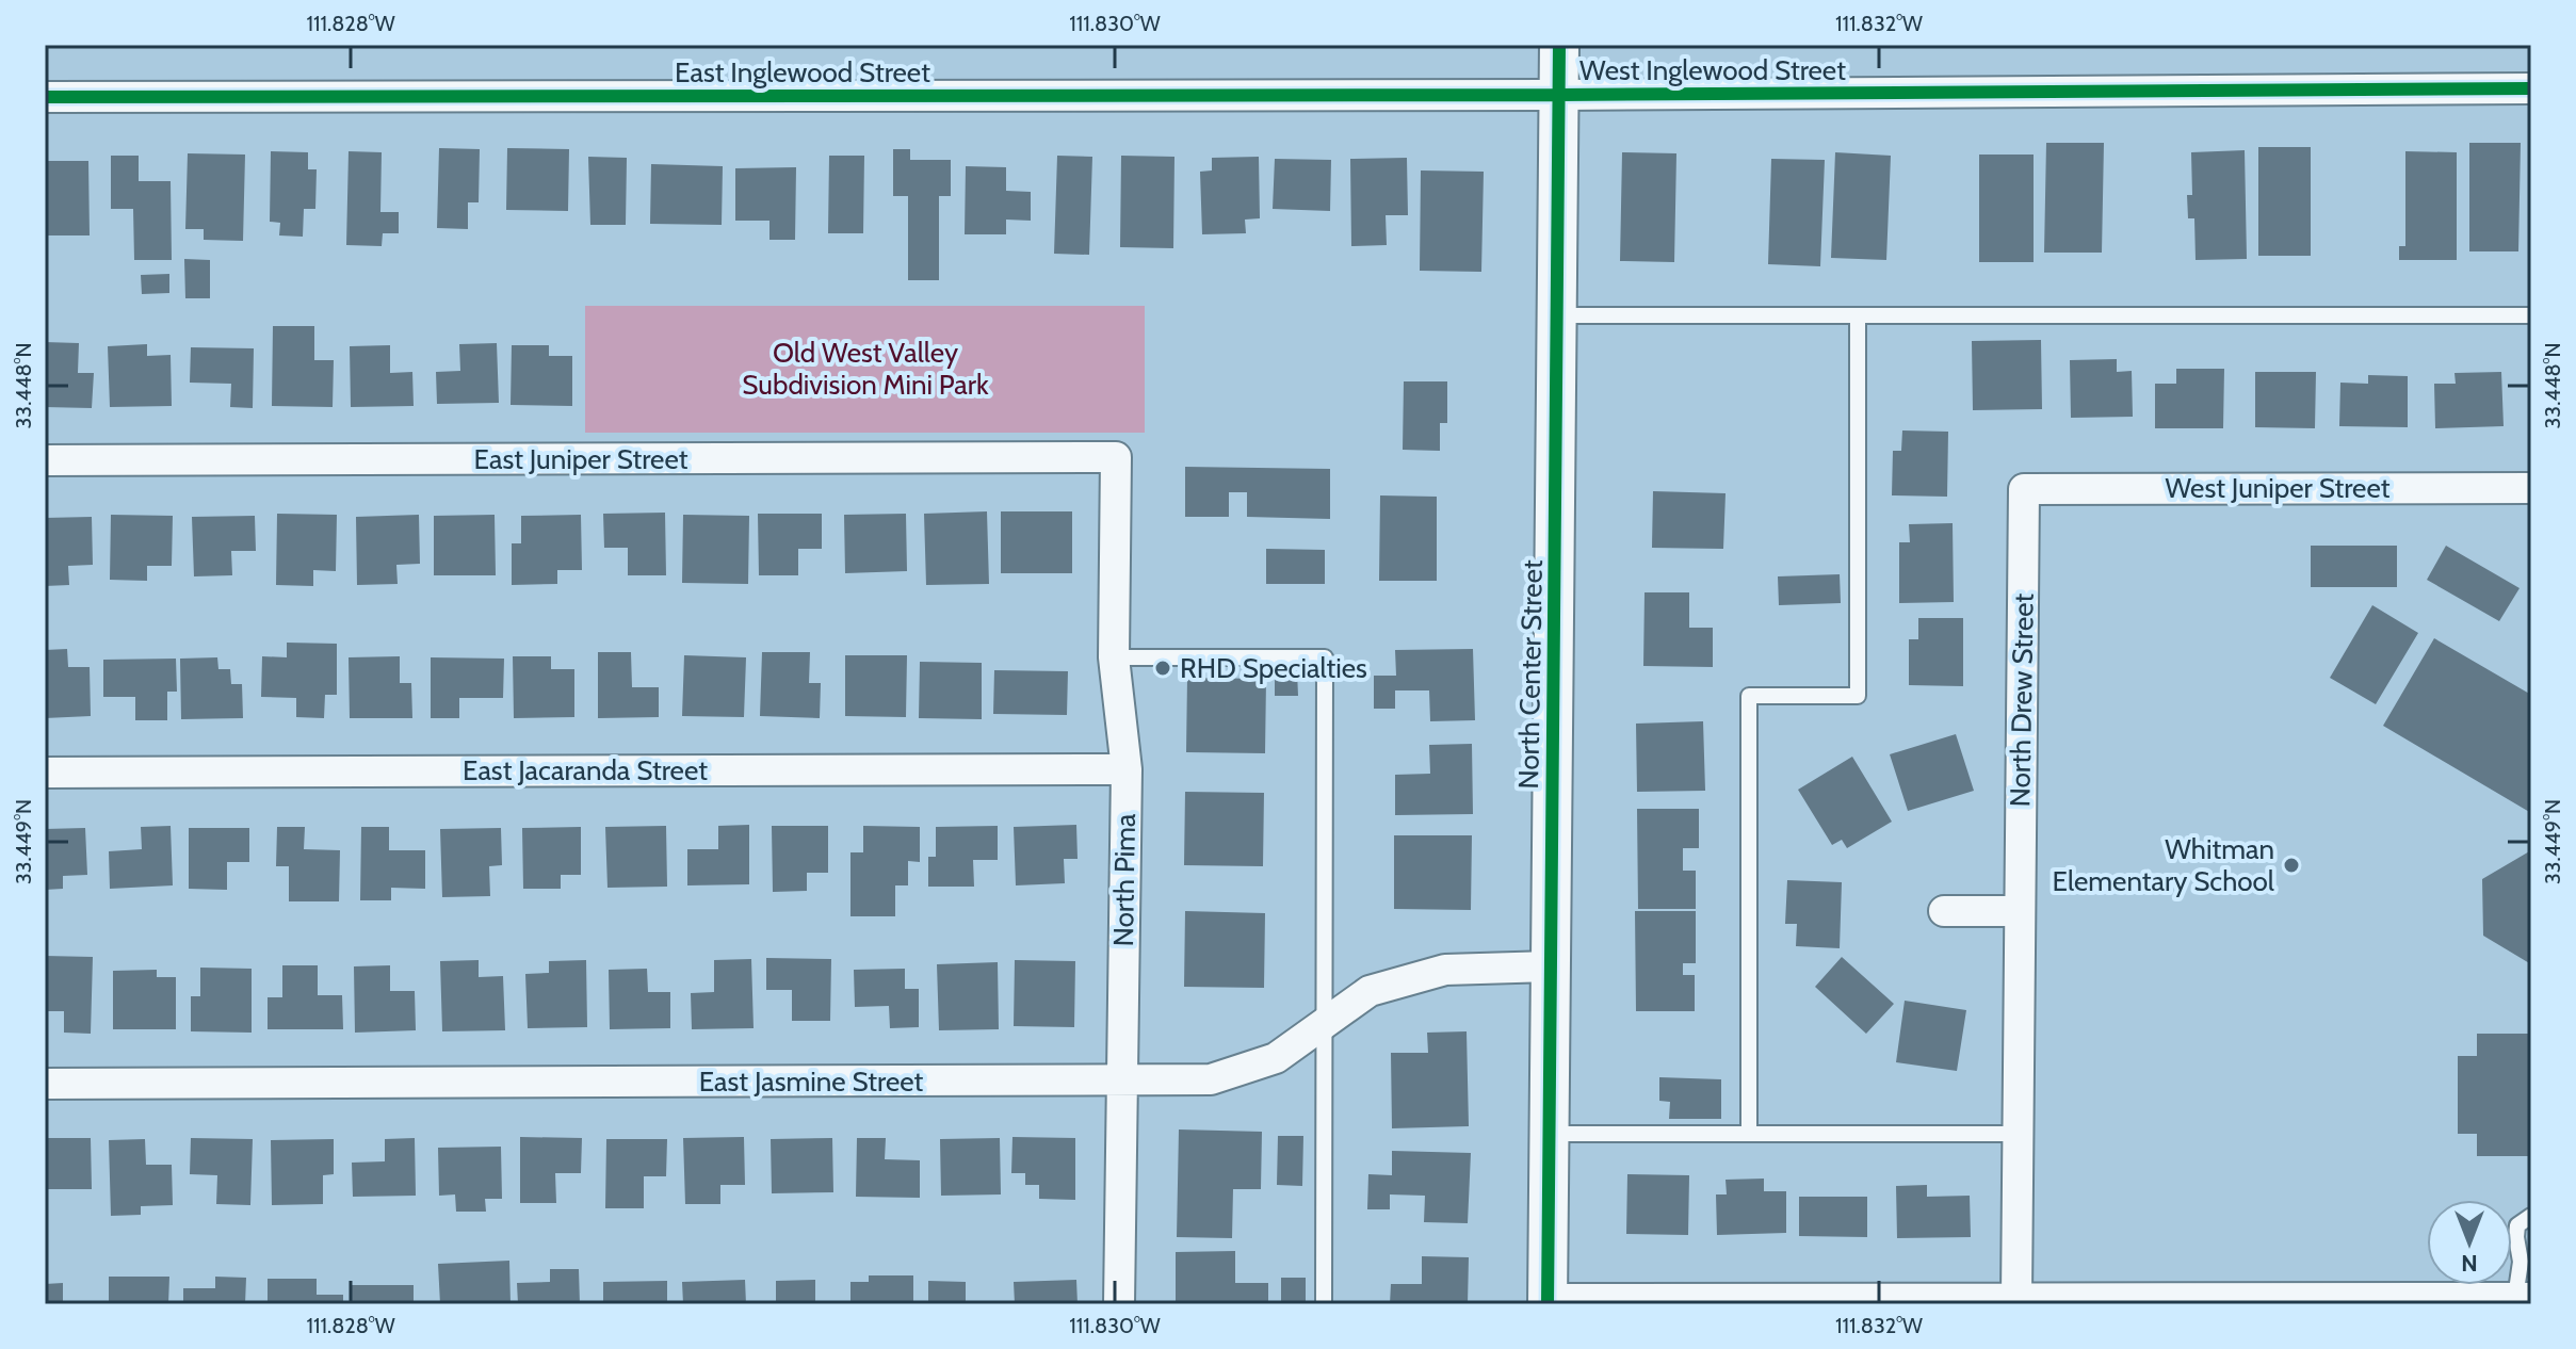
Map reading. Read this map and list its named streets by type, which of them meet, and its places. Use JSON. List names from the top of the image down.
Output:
{
  "streets": {
    "street": [
      "West Inglewood Street",
      "East Inglewood Street",
      "East Juniper Street",
      "West Juniper Street",
      "North Center Street",
      "North Drew Street",
      "East Jacaranda Street",
      "North Pima",
      "East Jasmine Street"
    ]
  },
  "crossings": [
    ["West Inglewood Street", "East Inglewood Street"],
    ["West Inglewood Street", "North Center Street"],
    ["East Inglewood Street", "North Center Street"],
    ["East Juniper Street", "North Pima"],
    ["West Juniper Street", "North Drew Street"],
    ["North Center Street", "East Jasmine Street"],
    ["East Jacaranda Street", "North Pima"],
    ["North Pima", "East Jasmine Street"]
  ],
  "parks": ["Old West Valley Subdivision Mini Park"],
  "places": ["RHD Specialties", "Whitman Elementary School"],
  "north": "bottom",
  "coordinates": [
    "111.828°W",
    "111.830°W",
    "111.832°W",
    "33.448°N",
    "33.449°N"
  ]
}
